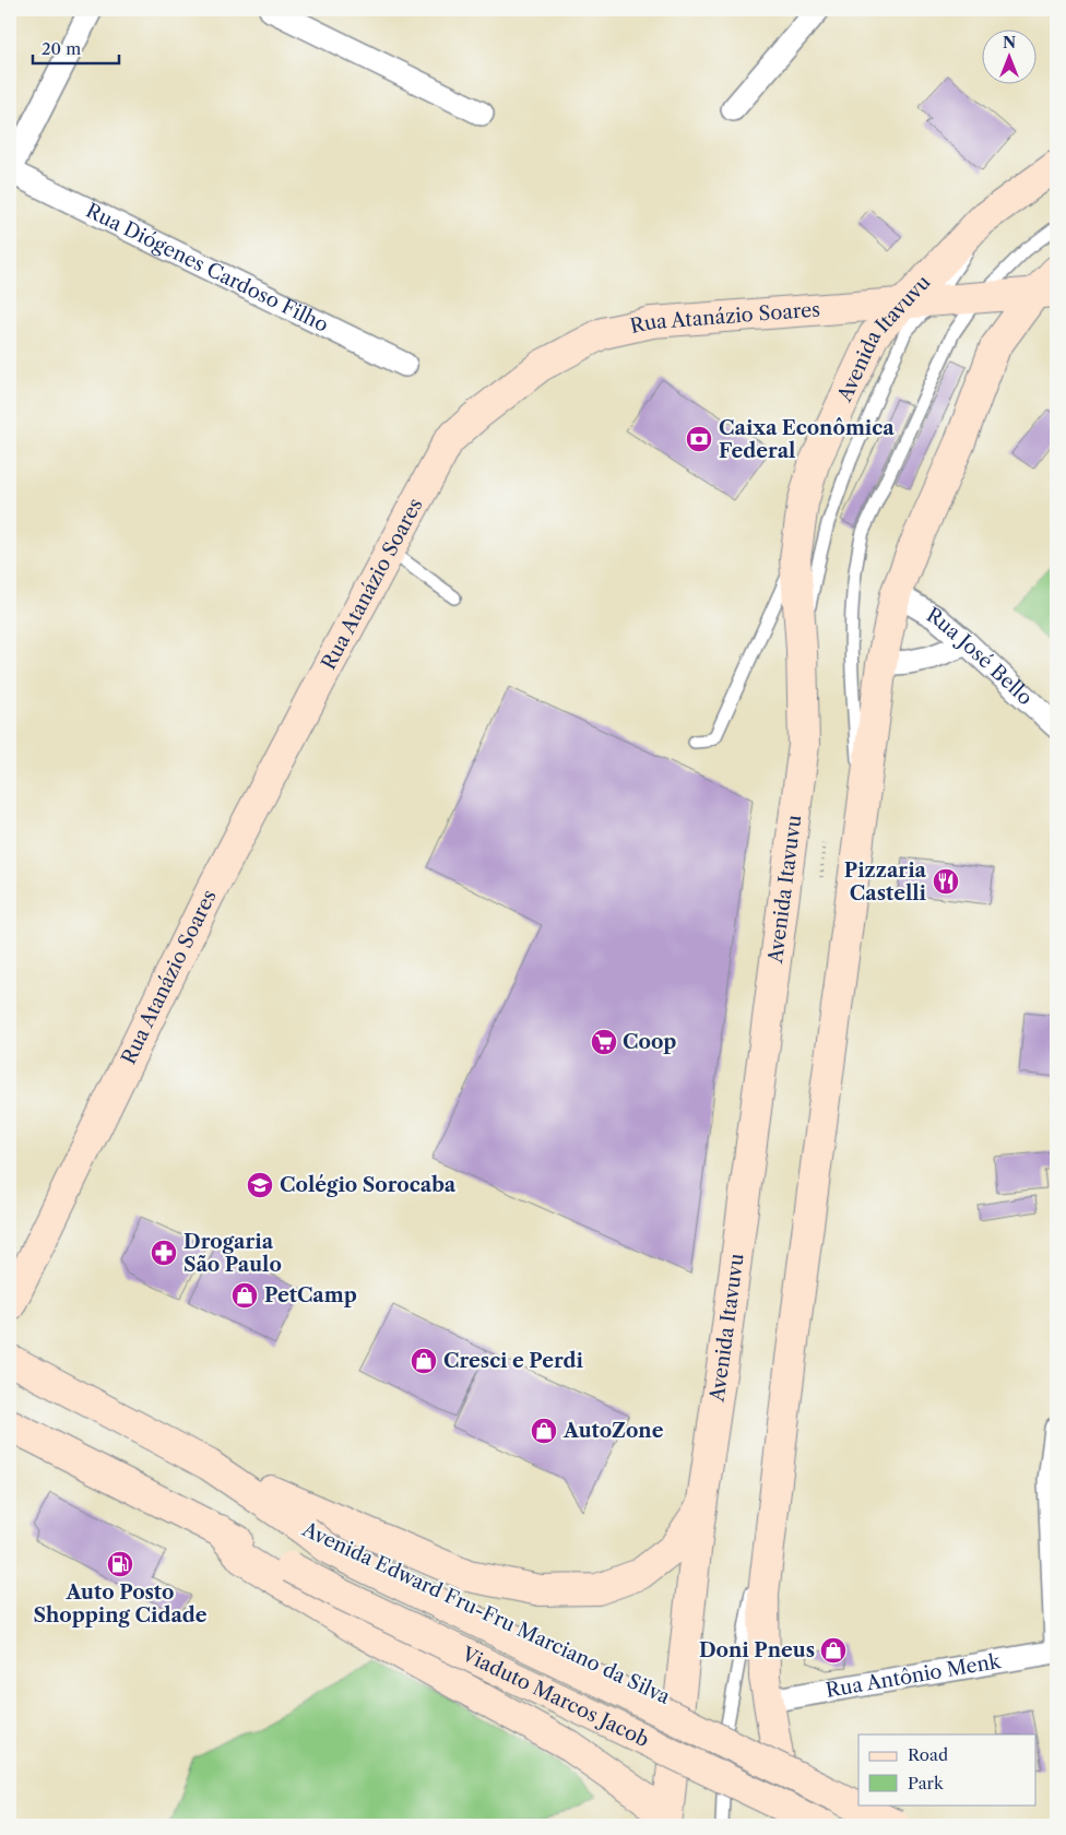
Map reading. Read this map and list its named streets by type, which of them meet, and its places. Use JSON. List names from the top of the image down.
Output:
{
  "streets": {
    "main road": [
      "Rua Atanázio Soares",
      "Avenida Itavuvu",
      "Avenida Edward Fru-Fru Marciano da Silva",
      "Viaduto Marcos Jacob"
    ],
    "street": ["Rua Diógenes Cardoso Filho", "Rua José Bello", "Rua Antônio Menk"]
  },
  "crossings": [
    ["Rua Atanázio Soares", "Avenida Itavuvu"],
    ["Avenida Itavuvu", "Avenida Edward Fru-Fru Marciano da Silva"],
    ["Avenida Edward Fru-Fru Marciano da Silva", "Viaduto Marcos Jacob"]
  ],
  "places": {
    "bank": ["Caixa Econômica Federal"],
    "restaurant": ["Pizzaria Castelli"],
    "supermarket": ["Coop"],
    "school or university": ["Colégio Sorocaba"],
    "pharmacy": ["Drogaria São Paulo"],
    "shop": [
      "PetCamp",
      "Cresci e Perdi",
      "AutoZone",
      "Doni Pneus"
    ],
    "fuel station": ["Auto Posto Shopping Cidade"]
  },
  "legend": ["Road", "Park"],
  "scale_bar": "20 m",
  "north": "top"
}
